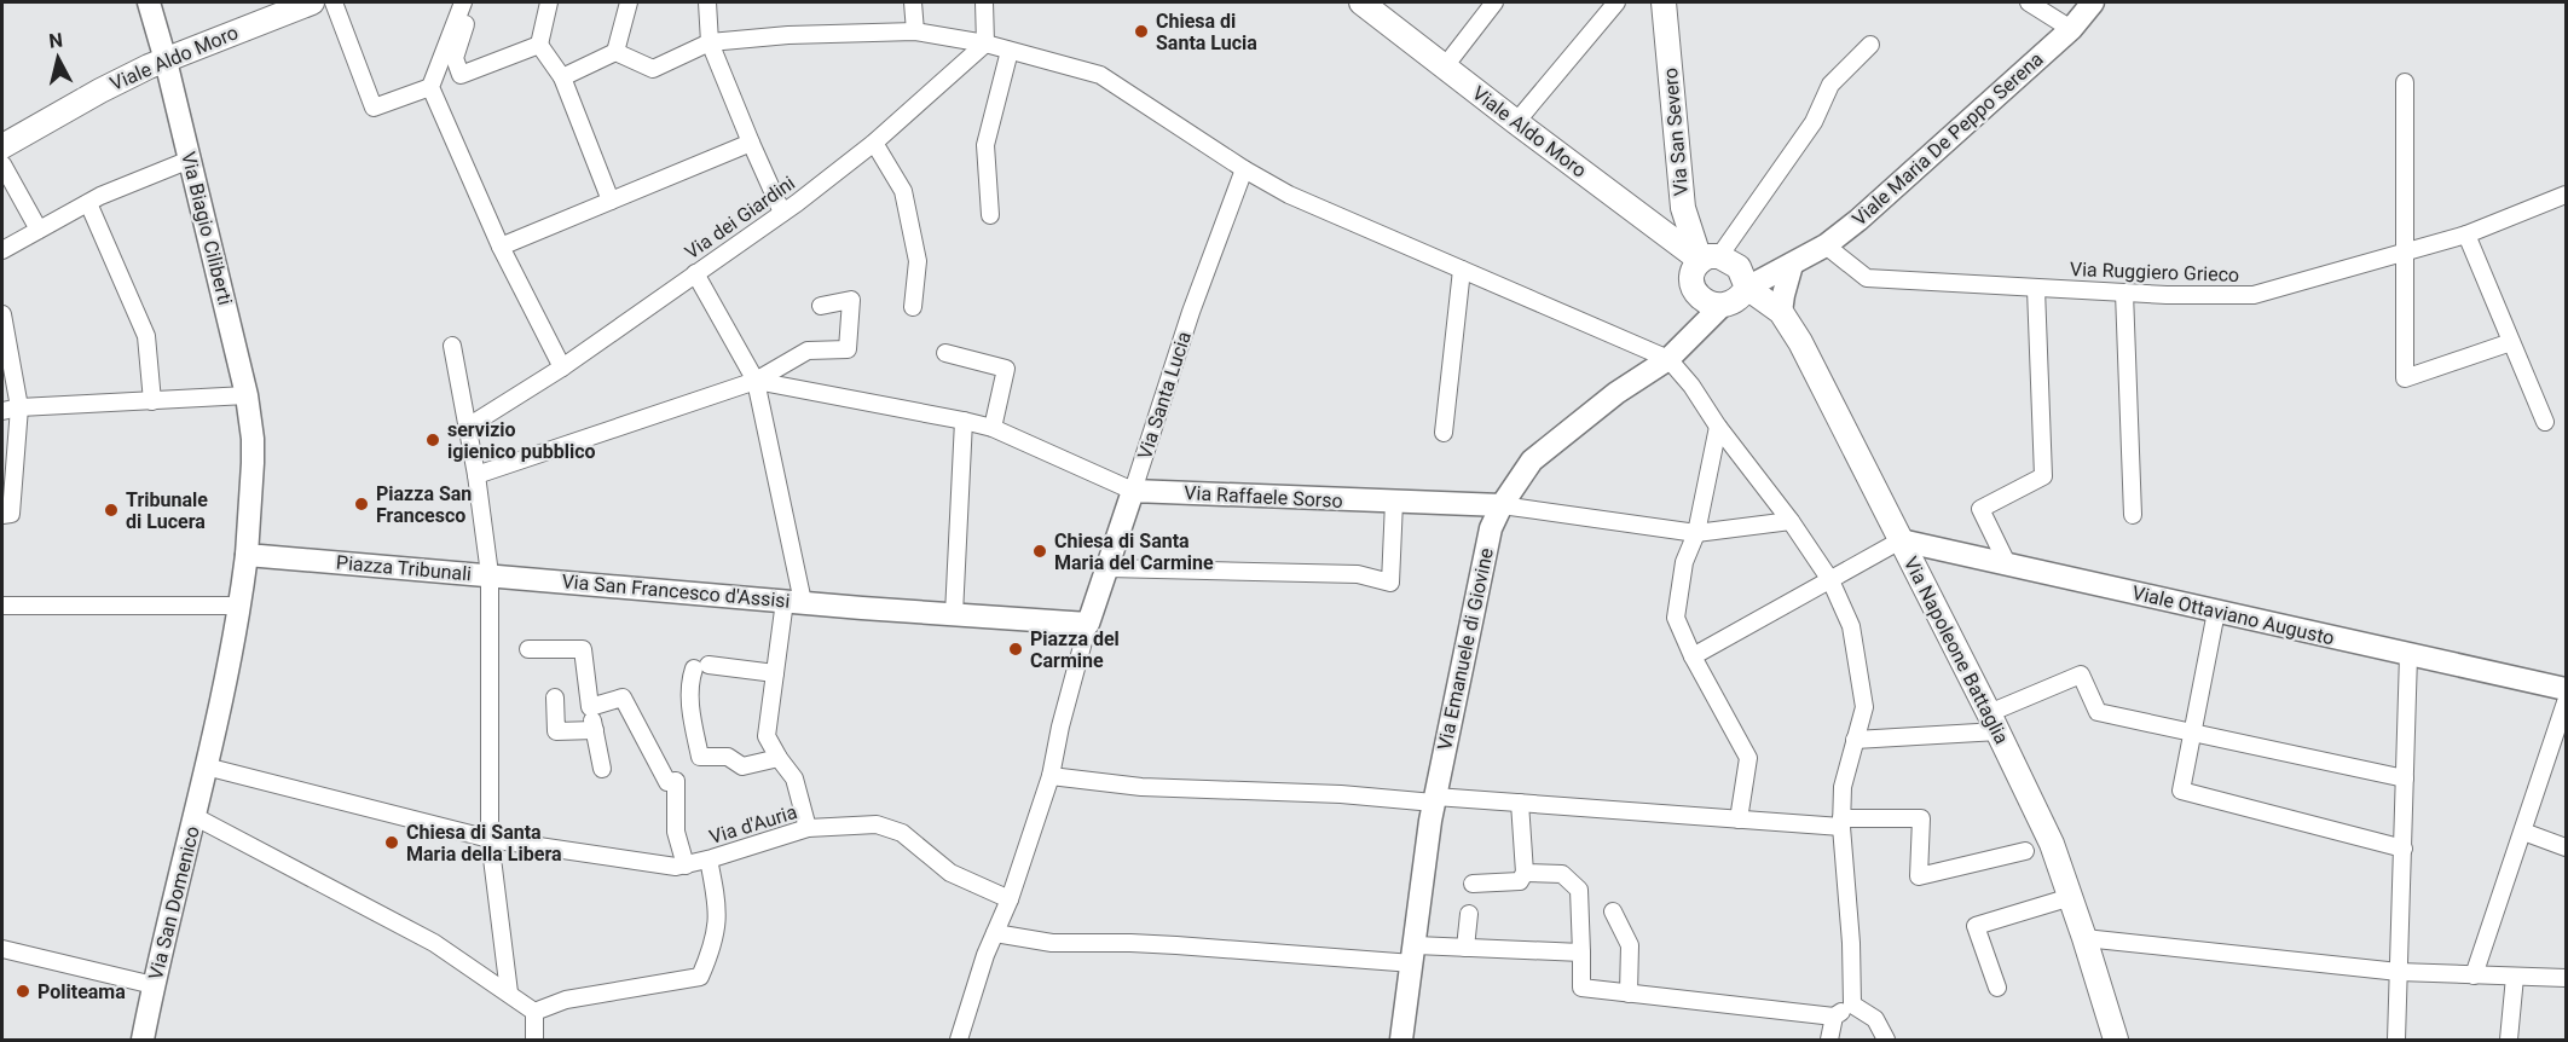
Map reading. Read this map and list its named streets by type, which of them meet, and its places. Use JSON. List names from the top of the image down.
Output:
{
  "streets": {
    "main road": ["Viale Aldo Moro", "Via San Severo", "Via Napoleone Battaglia"],
    "street": [
      "Viale Maria De Peppo Serena",
      "Via dei Giardini",
      "Via Biagio Ciliberti",
      "Via Ruggiero Grieco",
      "Via Santa Lucia",
      "Via Raffaele Sorso",
      "Piazza Tribunali",
      "Via San Francesco d'Assisi",
      "Viale Ottaviano Augusto",
      "Via Emanuele di Giovine",
      "Via d'Auria",
      "Via San Domenico"
    ]
  },
  "crossings": [
    ["Viale Aldo Moro", "Via San Severo"],
    ["Viale Aldo Moro", "Viale Maria De Peppo Serena"],
    ["Viale Aldo Moro", "Via Biagio Ciliberti"],
    ["Viale Aldo Moro", "Via Napoleone Battaglia"],
    ["Via San Severo", "Viale Maria De Peppo Serena"],
    ["Via San Severo", "Via Napoleone Battaglia"],
    ["Viale Maria De Peppo Serena", "Via Ruggiero Grieco"],
    ["Viale Maria De Peppo Serena", "Via Napoleone Battaglia"],
    ["Via dei Giardini", "Piazza Tribunali"],
    ["Via Santa Lucia", "Via Raffaele Sorso"],
    ["Via Raffaele Sorso", "Via Emanuele di Giovine"],
    ["Piazza Tribunali", "Via San Francesco d'Assisi"],
    ["Piazza Tribunali", "Via San Domenico"],
    ["Viale Ottaviano Augusto", "Via Napoleone Battaglia"],
    ["Via d'Auria", "Via San Domenico"]
  ],
  "places": [
    "Chiesa di Santa Lucia",
    "servizio igienico pubblico",
    "Piazza San Francesco",
    "Tribunale di Lucera",
    "Chiesa di Santa Maria del Carmine",
    "Piazza del Carmine",
    "Chiesa di Santa Maria della Libera",
    "Politeama"
  ],
  "north": "top"
}
